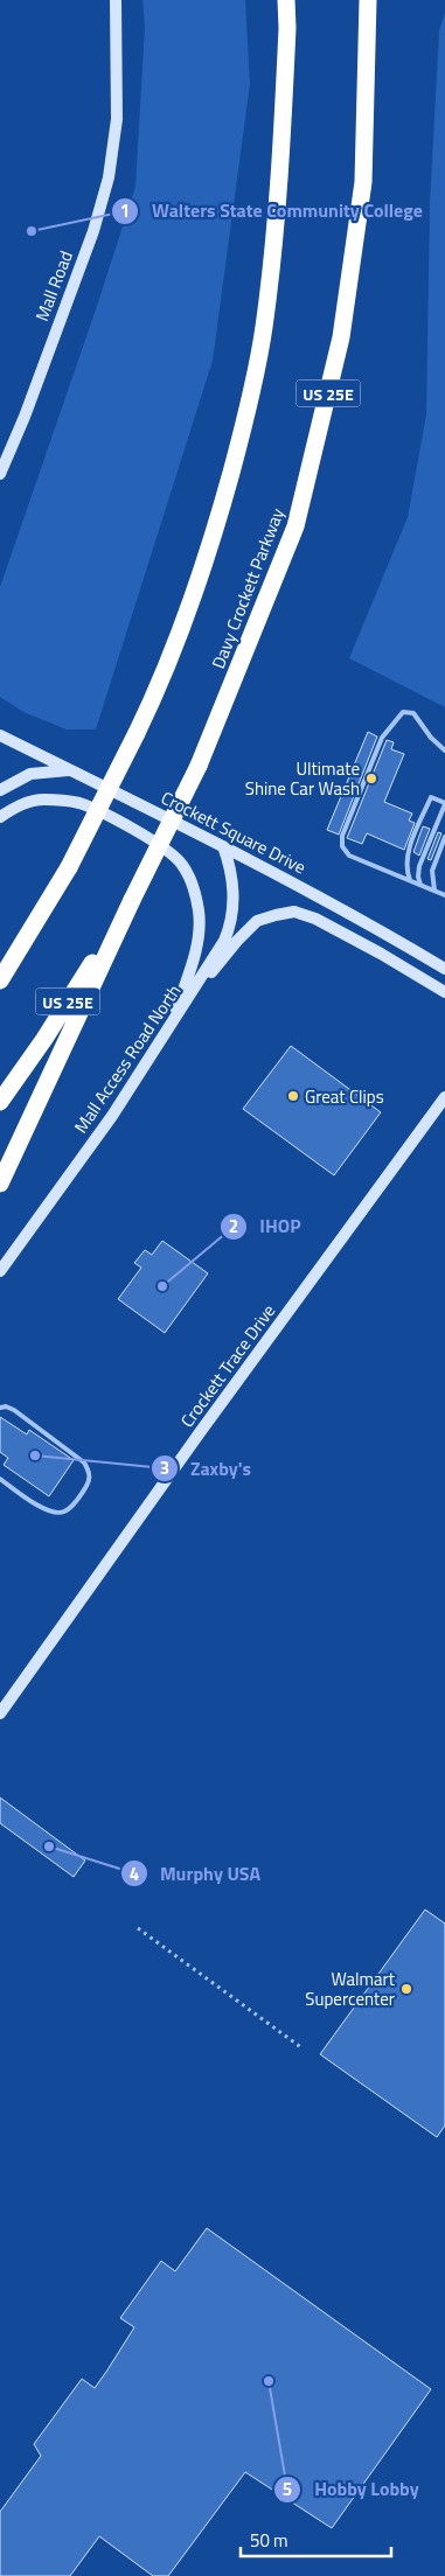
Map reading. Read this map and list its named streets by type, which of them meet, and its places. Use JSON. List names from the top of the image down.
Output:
{
  "streets": {
    "highway": ["US 25E", "Davy Crockett Parkway"],
    "street": [
      "Mall Road",
      "Crockett Square Drive",
      "Mall Access Road North",
      "Crockett Trace Drive"
    ]
  },
  "crossings": [
    ["Crockett Square Drive", "Mall Access Road North"]
  ],
  "places": [
    "Walters State Community College",
    "Ultimate Shine Car Wash",
    "Great Clips",
    "IHOP",
    "Zaxby's",
    "Murphy USA",
    "Walmart Supercenter",
    "Hobby Lobby"
  ],
  "scale_bar": "50 m"
}
